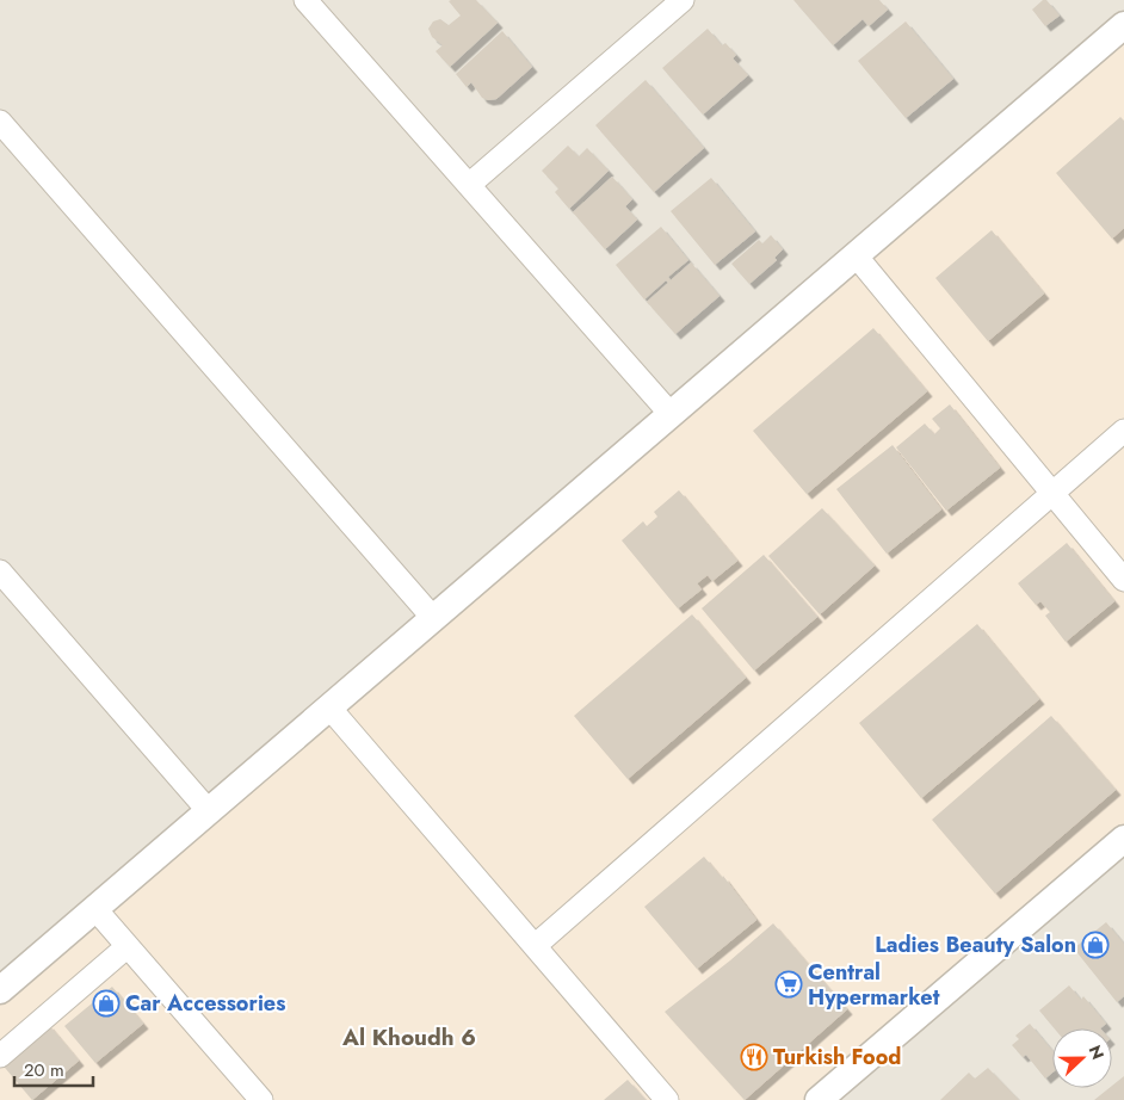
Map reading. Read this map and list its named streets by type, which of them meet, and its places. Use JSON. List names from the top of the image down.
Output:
{
  "districts": ["Al Khoudh 6"],
  "places": {
    "shop": ["Ladies Beauty Salon", "Car Accessories"],
    "supermarket": ["Central Hypermarket"],
    "restaurant": ["Turkish Food"]
  },
  "scale_bar": "20 m",
  "north": "right"
}
